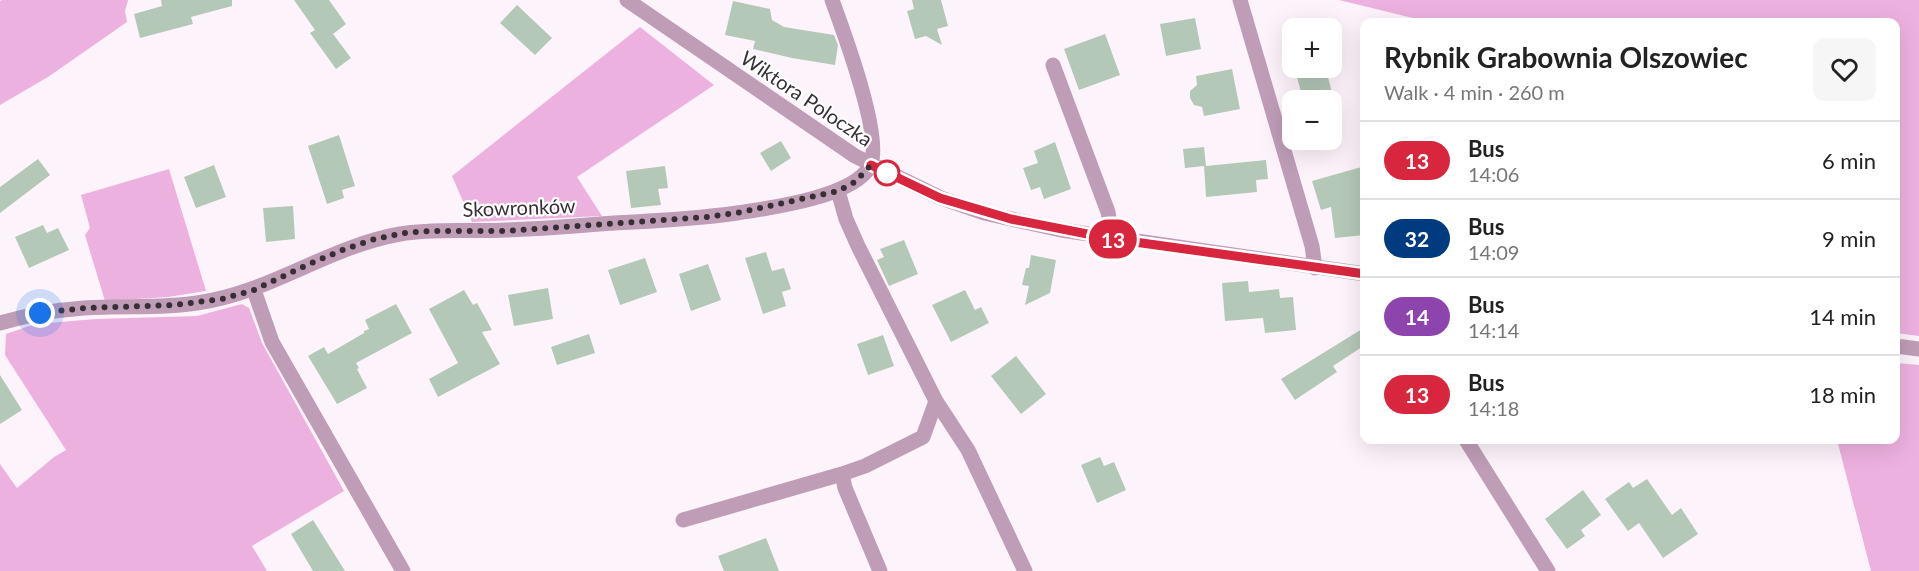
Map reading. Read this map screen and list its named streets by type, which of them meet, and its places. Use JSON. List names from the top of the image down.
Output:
{
  "streets": {
    "street": ["Wiktora Poloczka", "Skowronków"]
  },
  "crossings": [
    ["Wiktora Poloczka", "Skowronków"]
  ],
  "lines": ["bus line 13"],
  "page": {
    "on_map": "13",
    "map_buttons": ["+", "−"],
    "heading": ["Rybnik Grabownia Olszowiec", "Walk · 4 min · 260 m"],
    "list": [
      {
        "mark": "13",
        "name": "Bus",
        "note": "14:06",
        "value": "6 min"
      },
      {
        "mark": "32",
        "name": "Bus",
        "note": "14:09",
        "value": "9 min"
      },
      {
        "mark": "14",
        "name": "Bus",
        "note": "14:14",
        "value": "14 min"
      },
      {
        "mark": "13",
        "name": "Bus",
        "note": "14:18",
        "value": "18 min"
      }
    ]
  }
}
